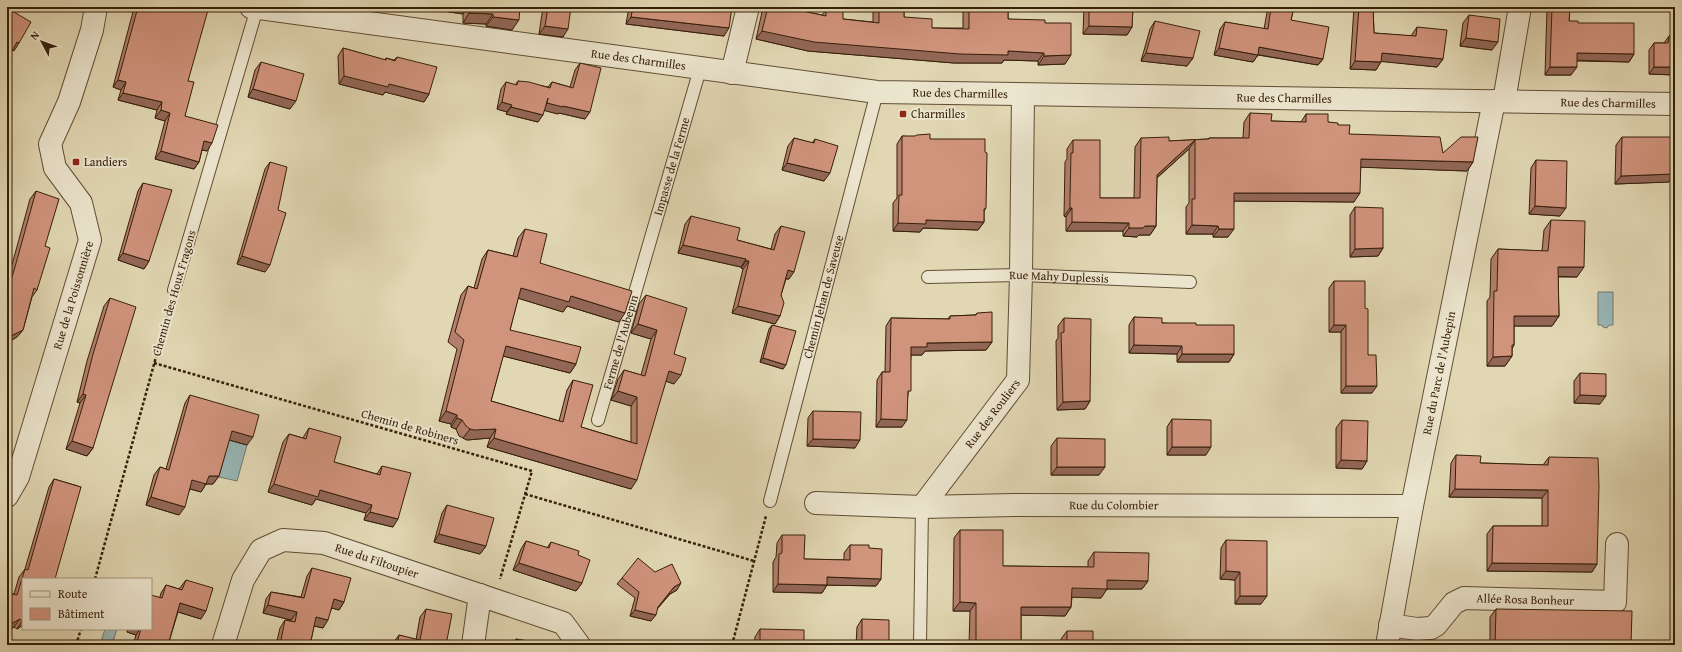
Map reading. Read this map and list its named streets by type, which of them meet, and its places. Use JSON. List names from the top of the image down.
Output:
{
  "streets": {
    "street": [
      "Rue des Charmilles",
      "Rue de la Poissonnière",
      "Rue du Parc de l'Aubepin",
      "Rue des Rouliers",
      "Rue du Colombier",
      "Rue du Filtoupier",
      "Allée Rosa Bonheur"
    ],
    "lane": [
      "Impasse de la Ferme",
      "Rue Mahy Duplessis",
      "Chemin des Houx Fragons",
      "Chemin Jehan de Saveuse",
      "Ferme de l'Aubepin"
    ],
    "path": ["Chemin de Robiners"]
  },
  "crossings": [
    ["Rue des Charmilles", "Impasse de la Ferme"],
    ["Rue des Charmilles", "Chemin des Houx Fragons"],
    ["Rue des Charmilles", "Chemin Jehan de Saveuse"],
    ["Rue des Charmilles", "Rue du Parc de l'Aubepin"],
    ["Rue des Charmilles", "Rue des Rouliers"],
    ["Impasse de la Ferme", "Ferme de l'Aubepin"],
    ["Rue Mahy Duplessis", "Rue des Rouliers"],
    ["Chemin des Houx Fragons", "Chemin de Robiners"],
    ["Rue du Parc de l'Aubepin", "Rue du Colombier"],
    ["Rue du Parc de l'Aubepin", "Allée Rosa Bonheur"],
    ["Rue des Rouliers", "Rue du Colombier"],
    ["Chemin de Robiners", "Rue du Filtoupier"]
  ],
  "places": {
    "transit": ["Charmilles", "Landiers"]
  },
  "legend": ["Route", "Bâtiment"],
  "north": "top left"
}
